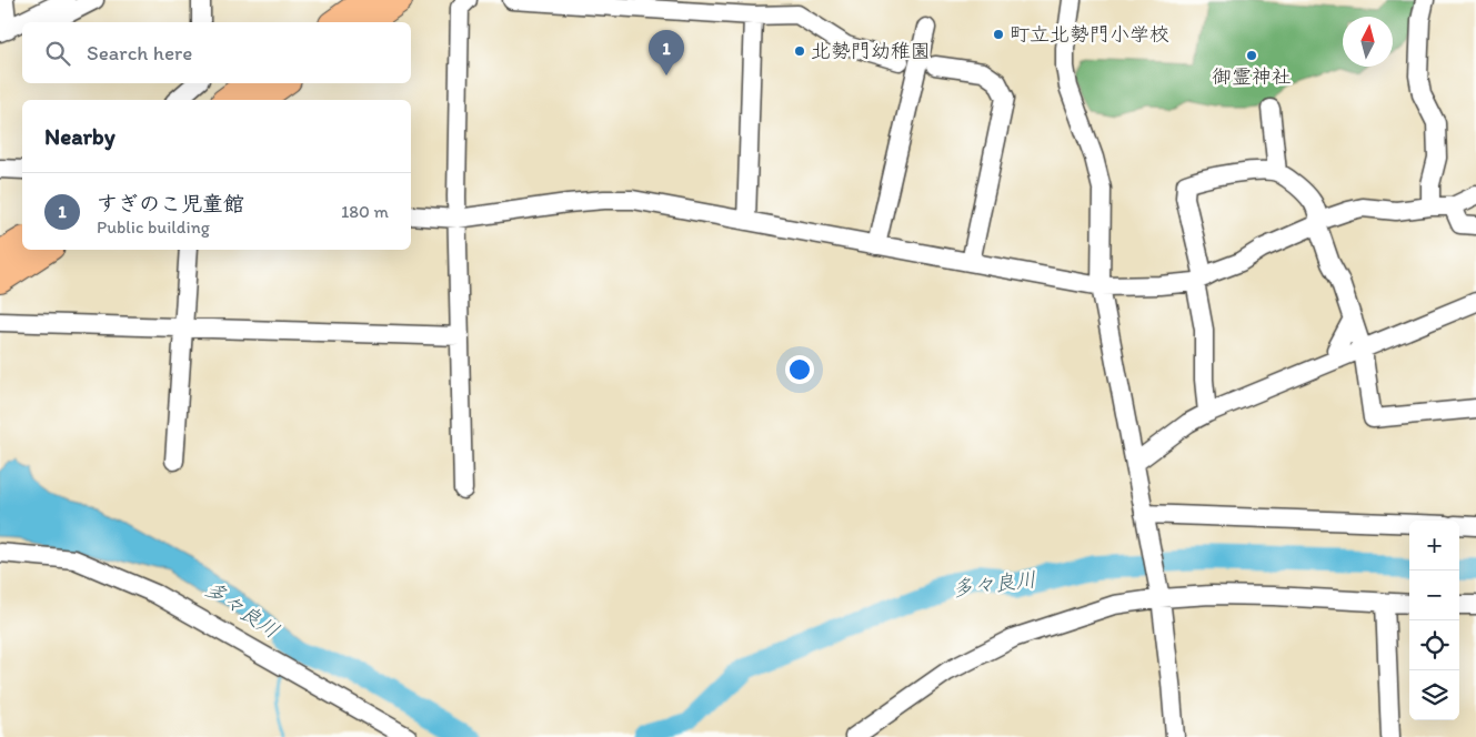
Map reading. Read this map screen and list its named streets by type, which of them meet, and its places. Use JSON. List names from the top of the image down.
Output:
{
  "water": ["多々良川"],
  "places": ["町立北勢門小学校", "北勢門幼稚園", "御霊神社"],
  "north": "top",
  "page": {
    "search": "Search here",
    "pins": "1",
    "heading": "Nearby",
    "list": [
      {
        "mark": "1",
        "name": "すぎのこ児童館",
        "note": "Public building",
        "value": "180 m"
      }
    ],
    "map_buttons": ["+", "−"]
  }
}
